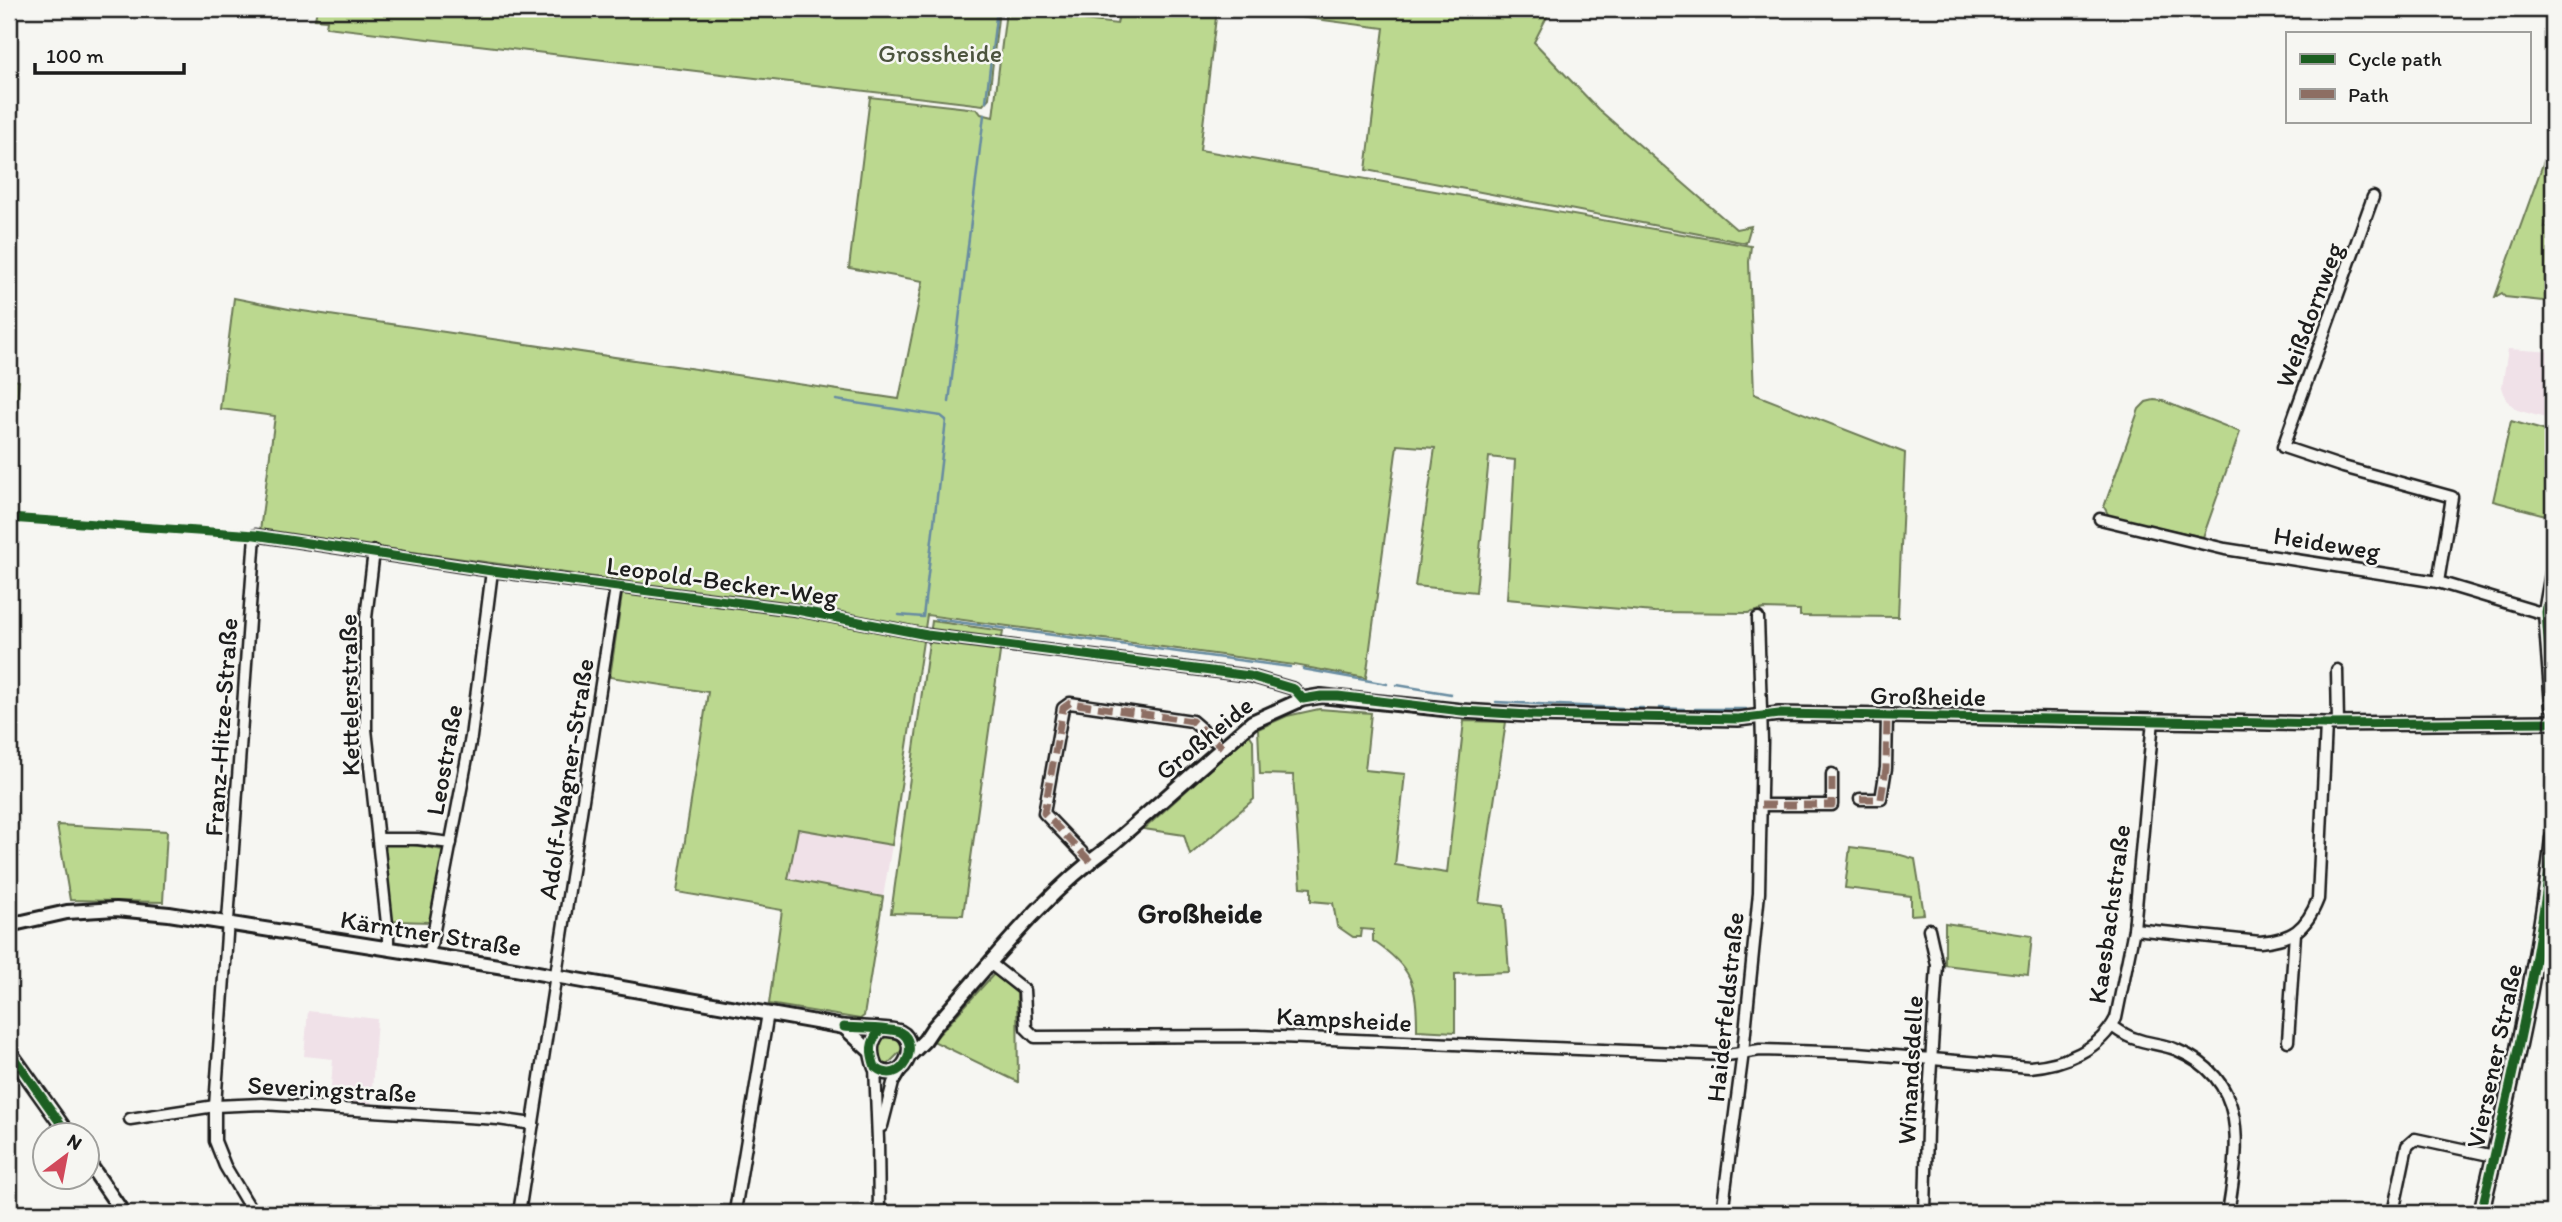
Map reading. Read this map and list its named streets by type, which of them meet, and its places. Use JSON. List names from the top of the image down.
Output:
{
  "streets": {
    "main road": ["Viersener Straße"],
    "street": [
      "Weißdornweg",
      "Heideweg",
      "Leopold-Becker-Weg",
      "Kettelerstraße",
      "Großheide",
      "Franz-Hitze-Straße",
      "Leostraße",
      "Adolf-Wagner-Straße",
      "Kaesbachstraße",
      "Kärntner Straße",
      "Haiderfeldstraße",
      "Kampsheide",
      "Winandsdelle",
      "Severingstraße"
    ]
  },
  "crossings": [
    ["Weißdornweg", "Heideweg"],
    ["Leopold-Becker-Weg", "Kettelerstraße"],
    ["Leopold-Becker-Weg", "Großheide"],
    ["Leopold-Becker-Weg", "Franz-Hitze-Straße"],
    ["Leopold-Becker-Weg", "Leostraße"],
    ["Leopold-Becker-Weg", "Adolf-Wagner-Straße"],
    ["Kettelerstraße", "Kärntner Straße"],
    ["Großheide", "Kaesbachstraße"],
    ["Großheide", "Kärntner Straße"],
    ["Großheide", "Haiderfeldstraße"],
    ["Großheide", "Kampsheide"],
    ["Franz-Hitze-Straße", "Kärntner Straße"],
    ["Franz-Hitze-Straße", "Severingstraße"],
    ["Leostraße", "Kärntner Straße"],
    ["Adolf-Wagner-Straße", "Kärntner Straße"],
    ["Adolf-Wagner-Straße", "Severingstraße"],
    ["Kaesbachstraße", "Haiderfeldstraße"],
    ["Kaesbachstraße", "Kampsheide"],
    ["Kaesbachstraße", "Winandsdelle"],
    ["Haiderfeldstraße", "Kampsheide"]
  ],
  "districts": ["Großheide"],
  "parks": ["Grossheide"],
  "legend": ["Cycle path", "Path"],
  "scale_bar": "100 m",
  "north": "top right"
}
